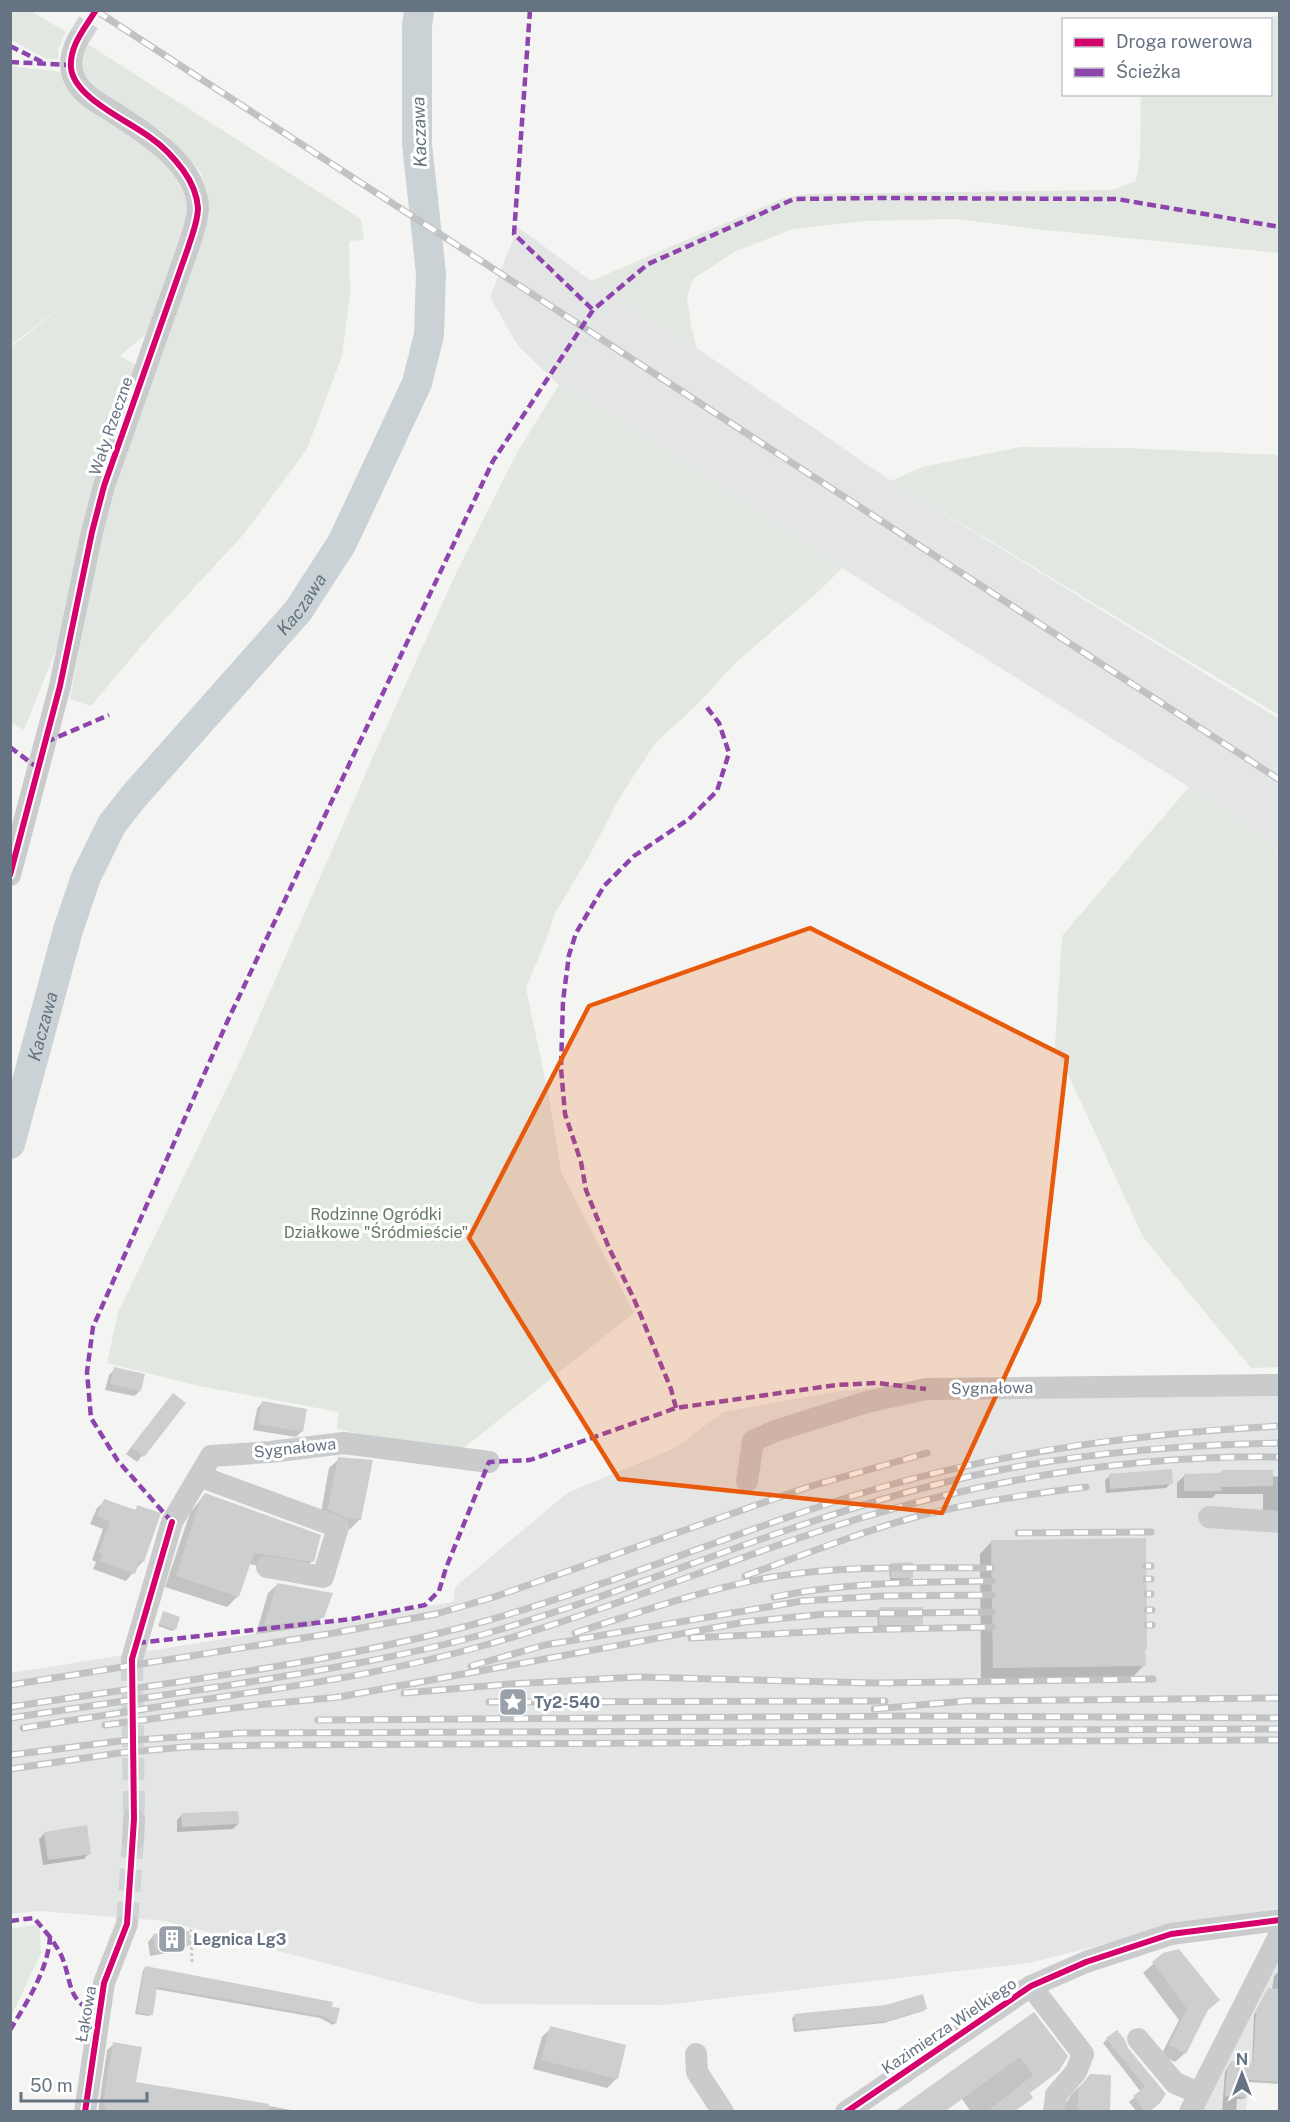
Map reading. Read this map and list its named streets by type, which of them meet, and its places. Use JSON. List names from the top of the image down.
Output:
{
  "streets": {
    "street": [
      "Wały Rzeczne",
      "Sygnałowa",
      "Łąkowa",
      "Kazimierza Wielkiego"
    ]
  },
  "water": ["Kaczawa"],
  "parks": ["Rodzinne Ogródki Działkowe \"Śródmieście\""],
  "places": {
    "place": ["Ty2-540"],
    "building": ["Legnica Lg3"]
  },
  "legend": ["Droga rowerowa", "Ścieżka"],
  "scale_bar": "50 m",
  "north": "top"
}
